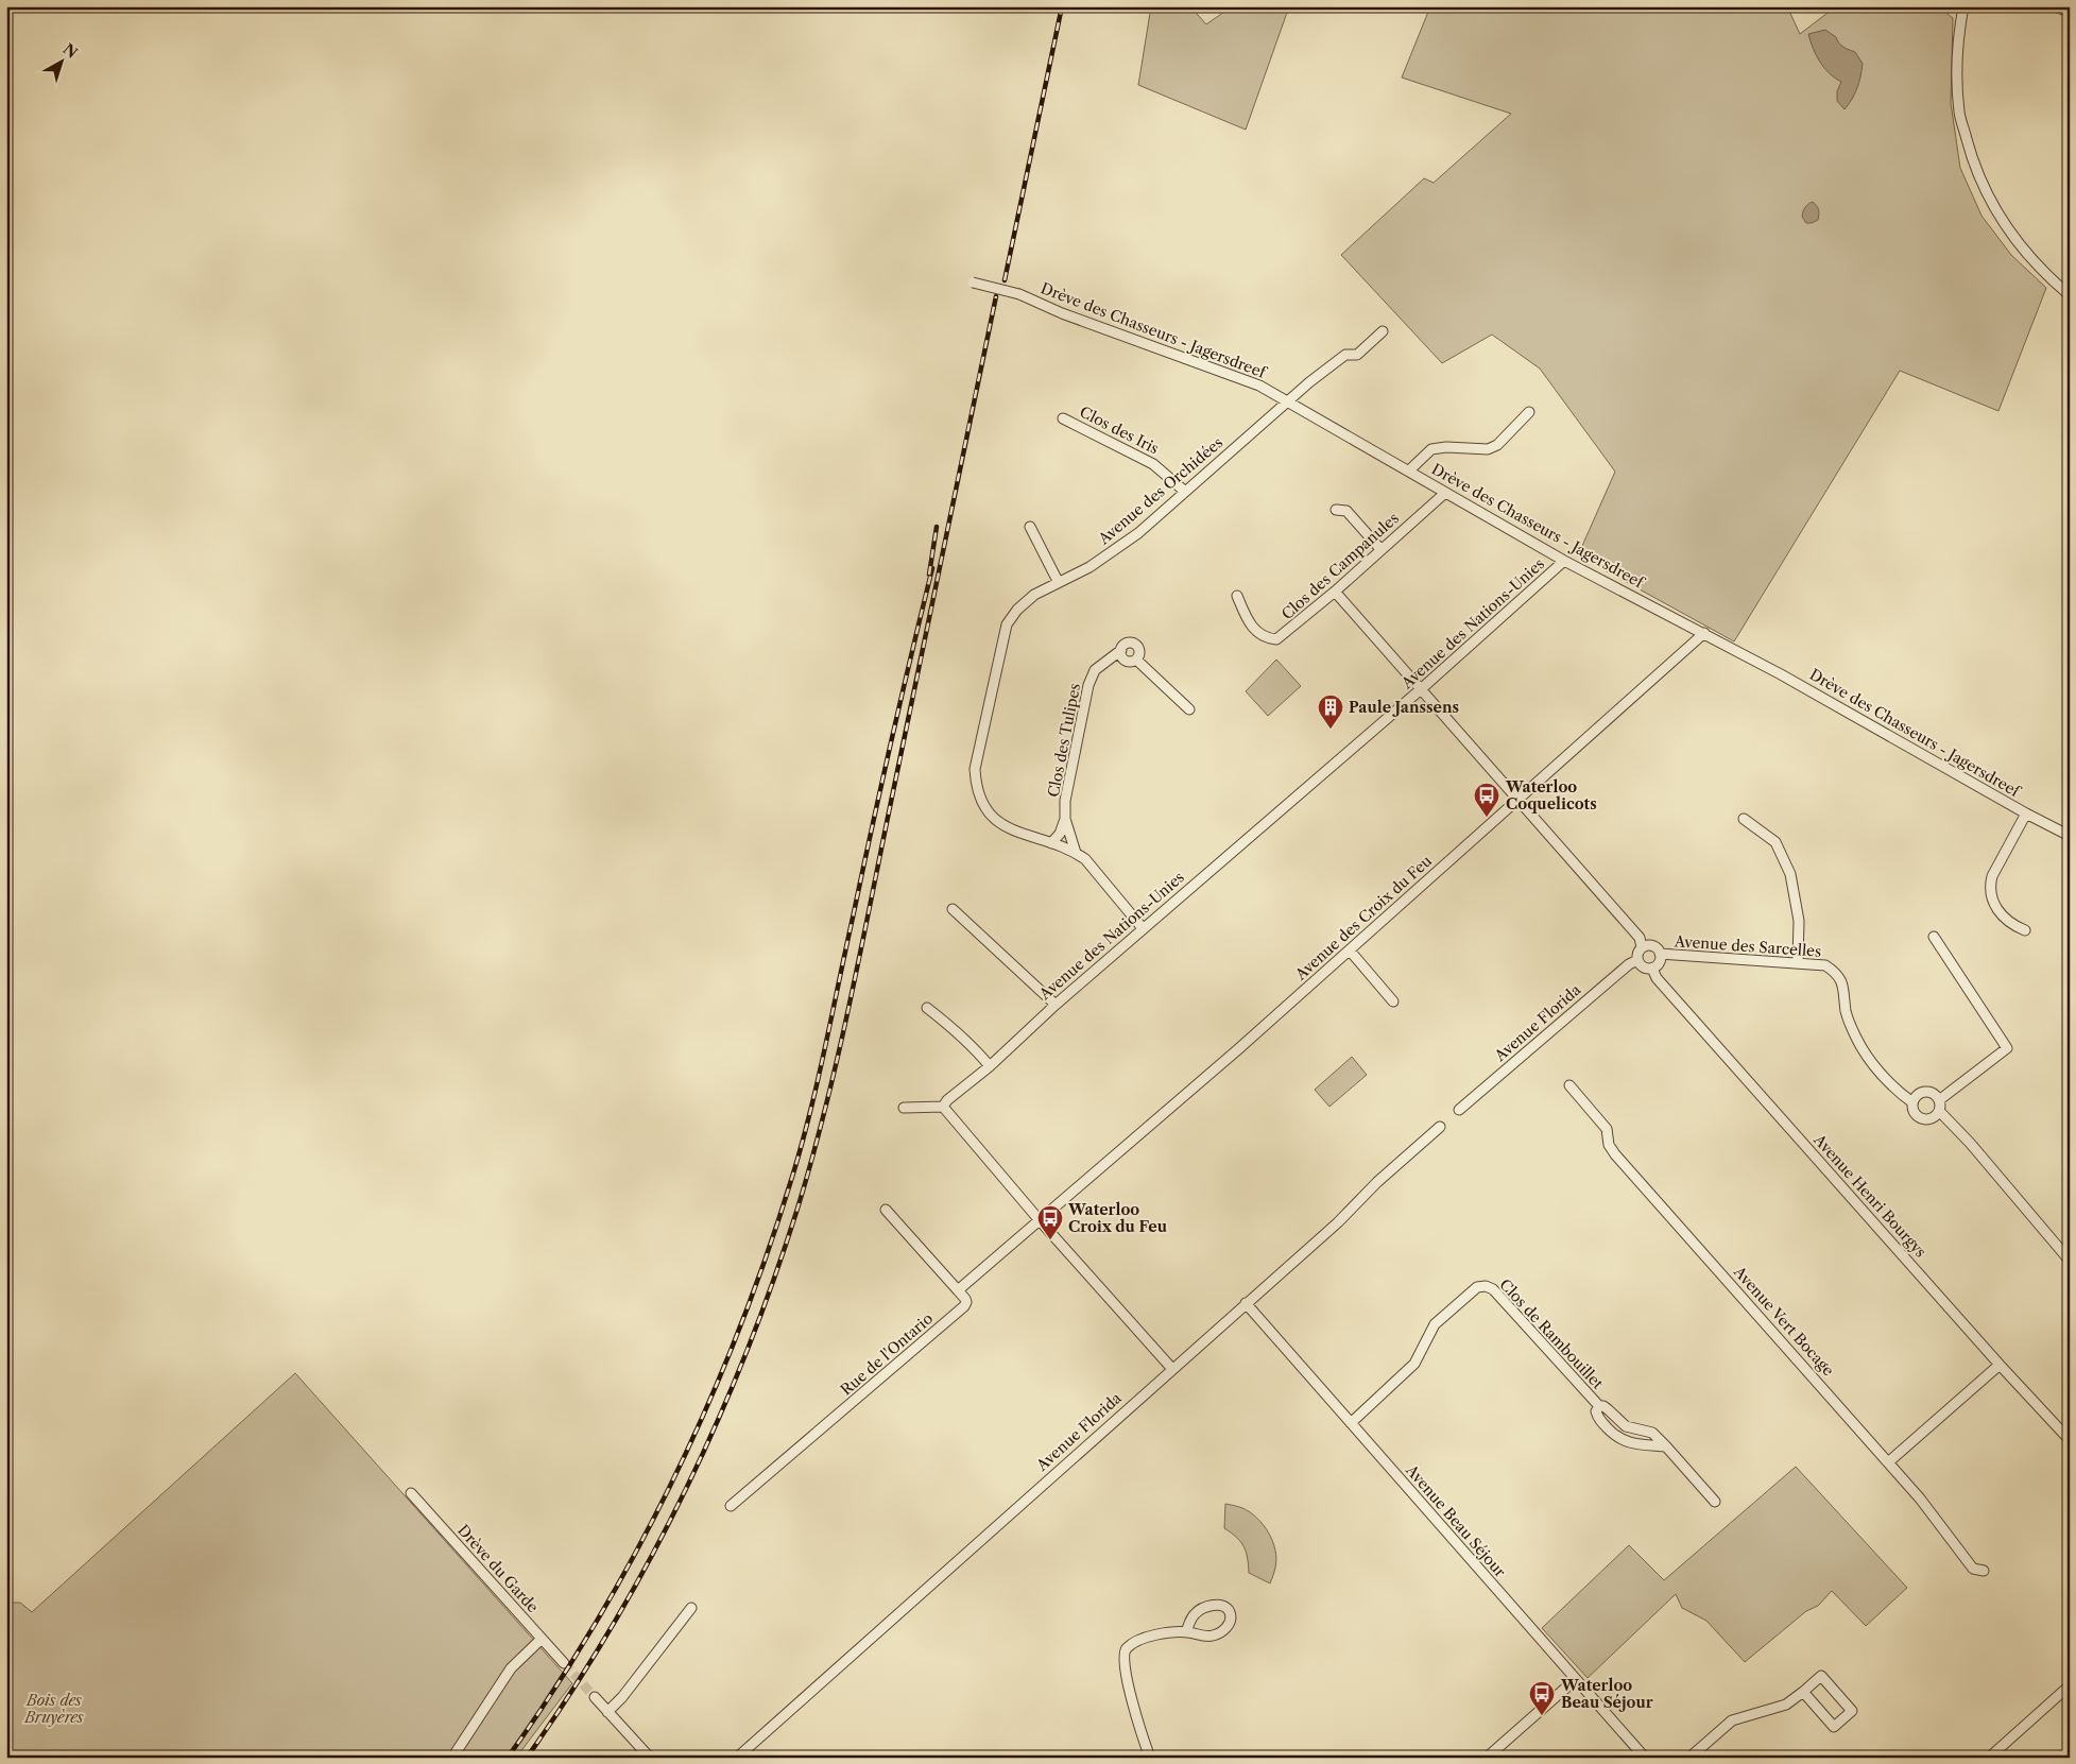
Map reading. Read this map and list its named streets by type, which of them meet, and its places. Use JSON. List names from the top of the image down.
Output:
{
  "streets": {
    "street": [
      "Drève des Chasseurs - Jagersdreef",
      "Clos des Iris",
      "Avenue des Orchidées",
      "Clos des Campanules",
      "Avenue des Nations-Unies",
      "Clos des Tulipes",
      "Avenue des Croix du Feu",
      "Avenue des Sarcelles",
      "Avenue Florida",
      "Avenue Henri Bourgys",
      "Avenue Vert Bocage",
      "Clos de Rambouillet",
      "Rue de l'Ontario",
      "Avenue Beau Séjour",
      "Drève du Garde"
    ]
  },
  "crossings": [
    ["Drève des Chasseurs - Jagersdreef", "Avenue des Orchidées"],
    ["Drève des Chasseurs - Jagersdreef", "Clos des Campanules"],
    ["Drève des Chasseurs - Jagersdreef", "Avenue des Nations-Unies"],
    ["Drève des Chasseurs - Jagersdreef", "Avenue des Croix du Feu"],
    ["Clos des Iris", "Avenue des Orchidées"],
    ["Avenue des Orchidées", "Avenue des Nations-Unies"],
    ["Avenue des Orchidées", "Clos des Tulipes"],
    ["Avenue des Sarcelles", "Avenue Florida"],
    ["Avenue des Sarcelles", "Avenue Henri Bourgys"],
    ["Avenue Florida", "Avenue Henri Bourgys"],
    ["Avenue Florida", "Avenue Beau Séjour"],
    ["Clos de Rambouillet", "Avenue Beau Séjour"]
  ],
  "parks": ["Bois des Bruyères"],
  "places": {
    "building": ["Paule Janssens"],
    "bus stop": ["Waterloo Coquelicots", "Waterloo Croix du Feu", "Waterloo Beau Séjour"]
  },
  "north": "top right"
}
